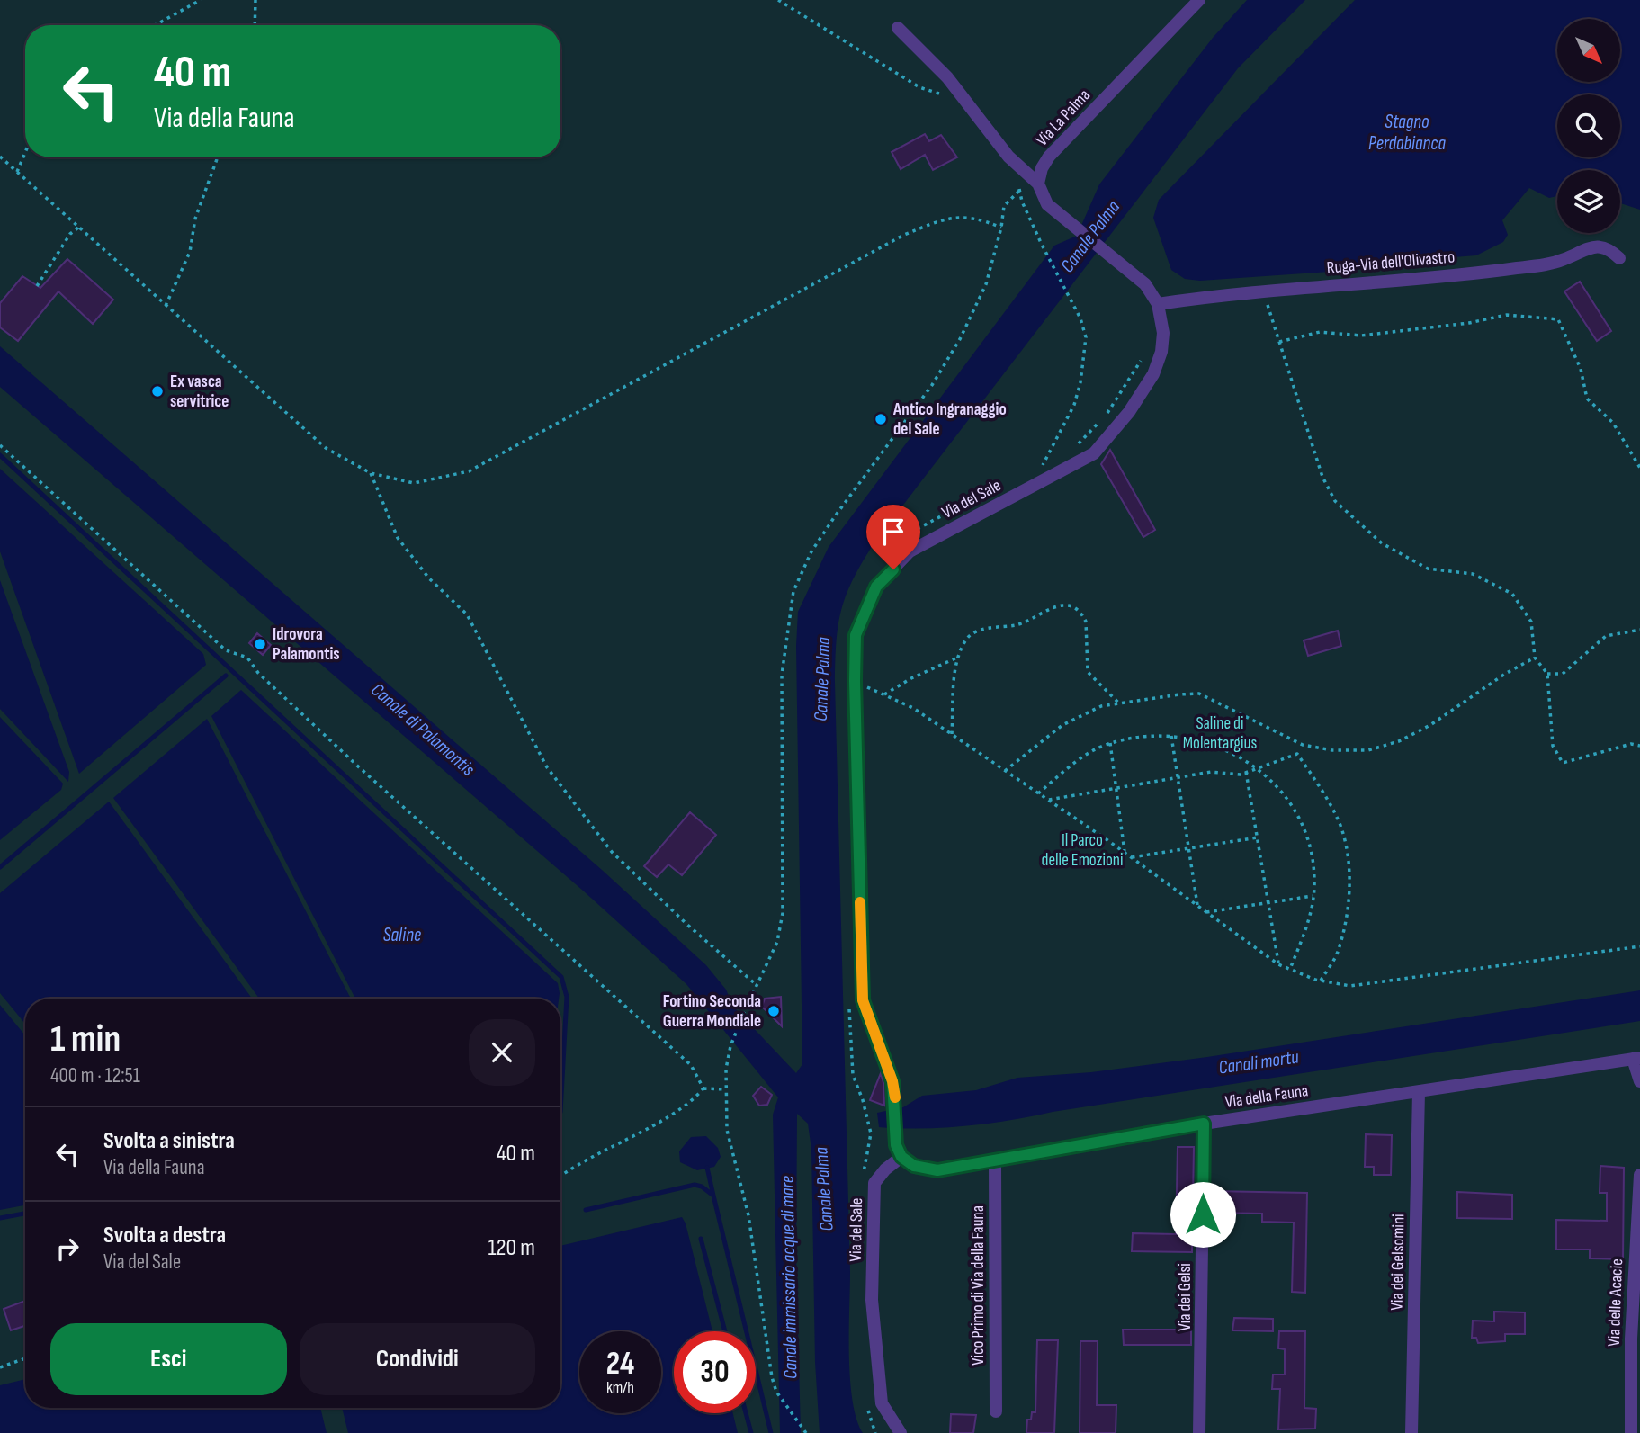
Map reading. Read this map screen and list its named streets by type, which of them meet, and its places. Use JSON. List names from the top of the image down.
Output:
{
  "streets": {
    "street": [
      "Via La Palma",
      "Ruga-Via dell'Olivastro",
      "Via del Sale",
      "Via della Fauna",
      "Via dei Gelsomini",
      "Vico Primo di Via della Fauna",
      "Via dei Gelsi",
      "Via delle Acacie"
    ]
  },
  "crossings": [
    ["Via La Palma", "Via del Sale"],
    ["Ruga-Via dell'Olivastro", "Via del Sale"],
    ["Via del Sale", "Via della Fauna"],
    ["Via della Fauna", "Via dei Gelsomini"],
    ["Via della Fauna", "Vico Primo di Via della Fauna"],
    ["Via della Fauna", "Via dei Gelsi"]
  ],
  "water": [
    "Stagno Perdabianca",
    "Canale Palma",
    "Canale di Palamontis",
    "Saline",
    "Canali mortu",
    "Canale immissario acque di mare"
  ],
  "parks": ["Saline di Molentargius", "Il Parco delle Emozioni"],
  "places": [
    "Ex vasca servitrice",
    "Antico Ingranaggio del Sale",
    "Idrovora Palamontis",
    "Fortino Seconda Guerra Mondiale"
  ],
  "north": "bottom right",
  "page": {
    "turn": ["40 m", "Via della Fauna"],
    "heading": ["1 min", "400 m · 12:51"],
    "list": [
      {
        "name": "Svolta a sinistra",
        "note": "Via della Fauna",
        "value": "40 m"
      },
      {
        "name": "Svolta a destra",
        "note": "Via del Sale",
        "value": "120 m"
      }
    ],
    "buttons": ["Esci", "Condividi"],
    "speed": "24 km/h",
    "limit": "30"
  }
}
